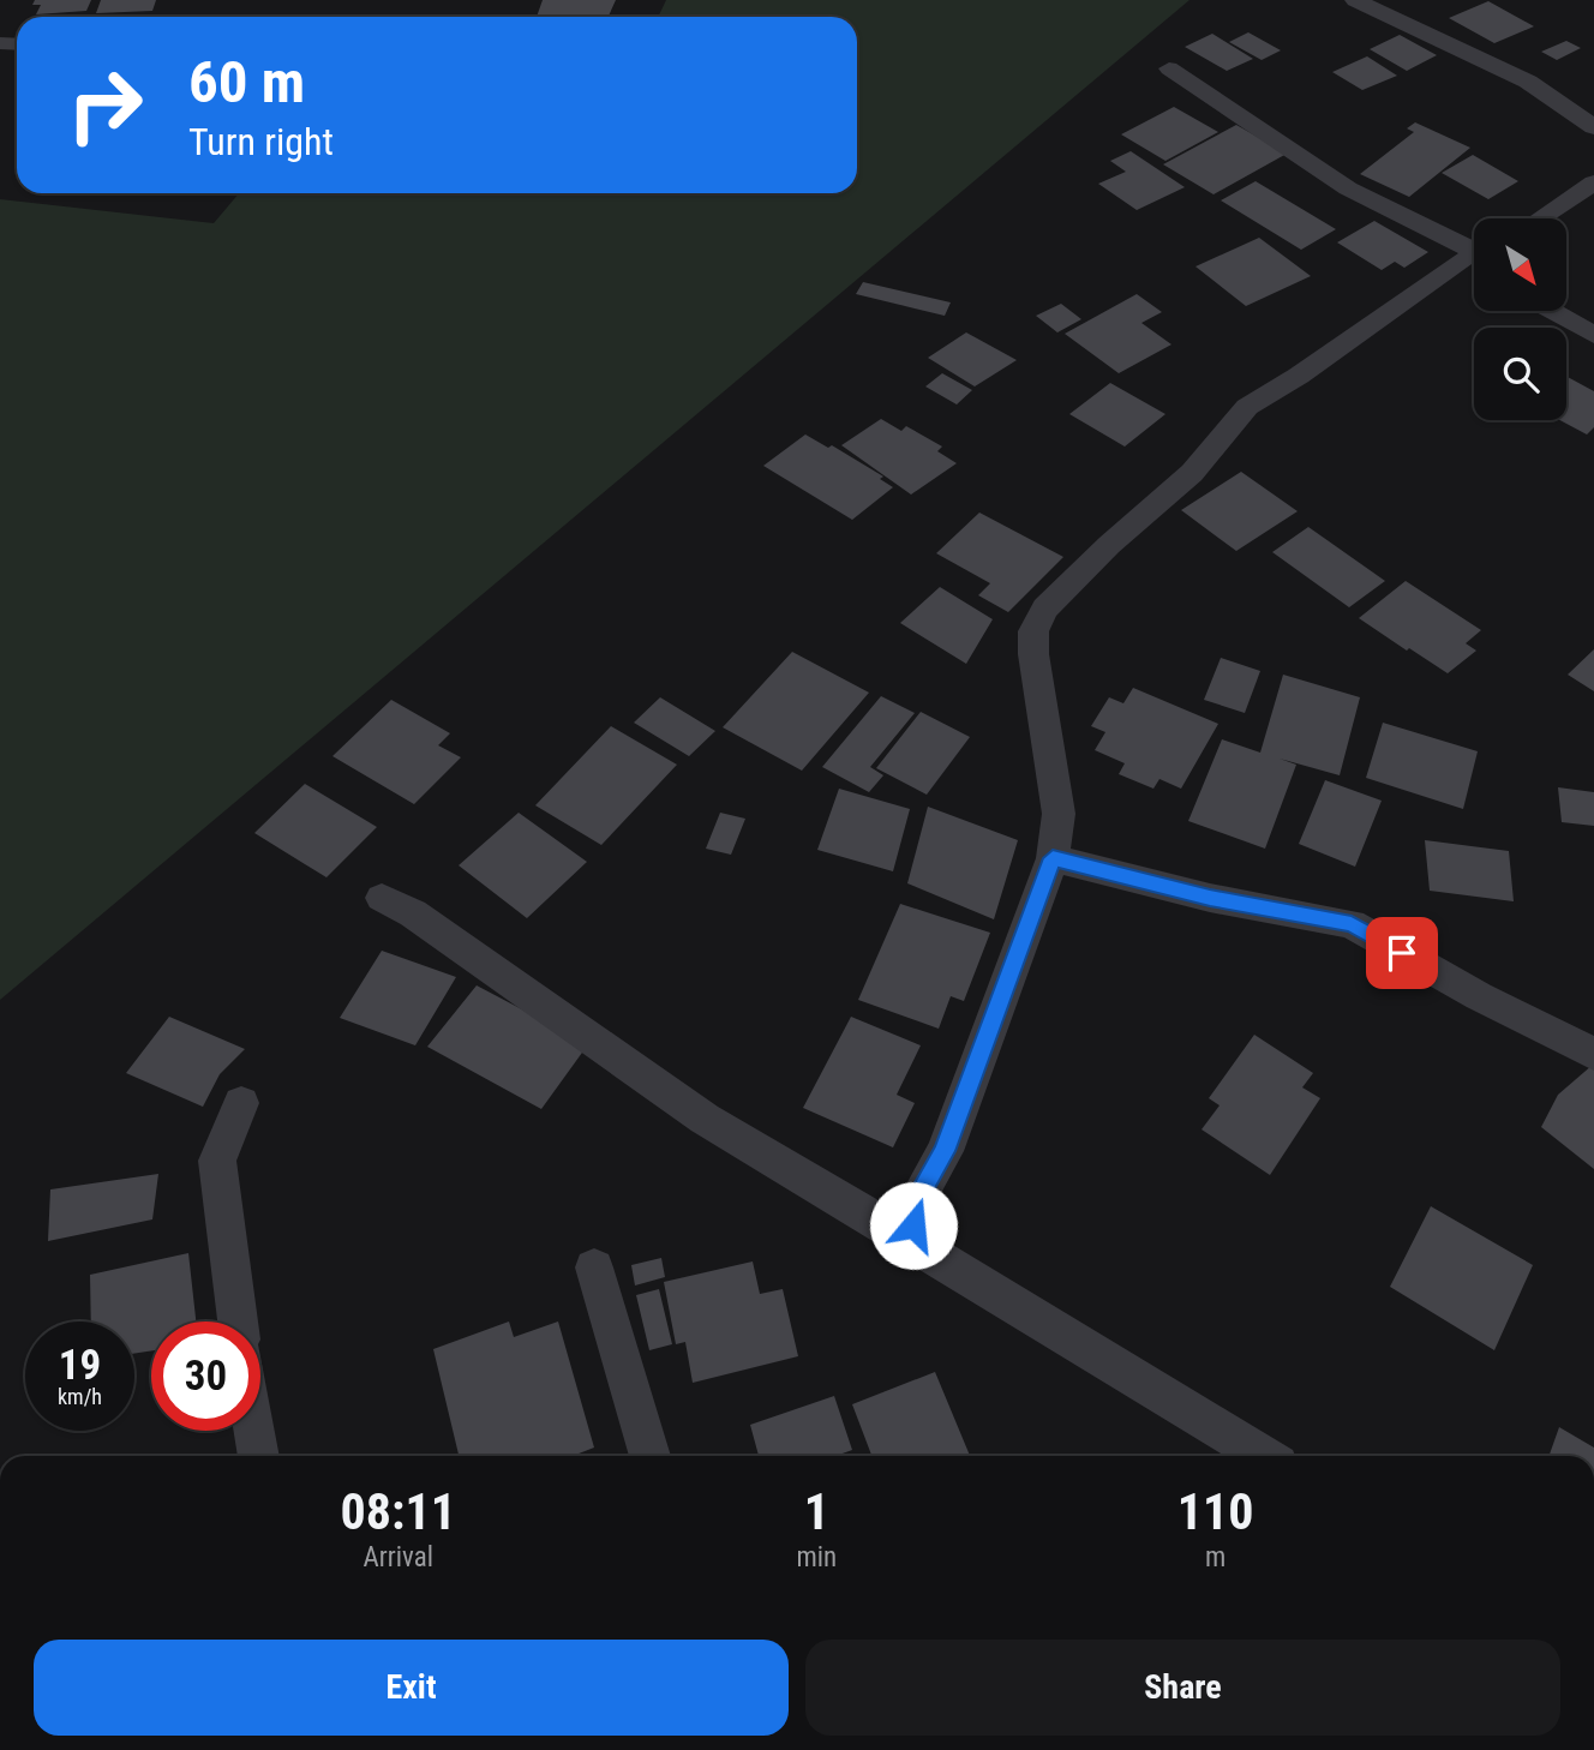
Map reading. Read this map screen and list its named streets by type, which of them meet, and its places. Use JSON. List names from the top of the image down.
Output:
{
  "north": "bottom right",
  "page": {
    "turn": ["60 m", "Turn right"],
    "speed": "19 km/h",
    "limit": "30",
    "eta": [
      "08:11",
      "Arrival",
      "1",
      "min",
      "110",
      "m"
    ],
    "buttons": ["Exit", "Share"]
  }
}
